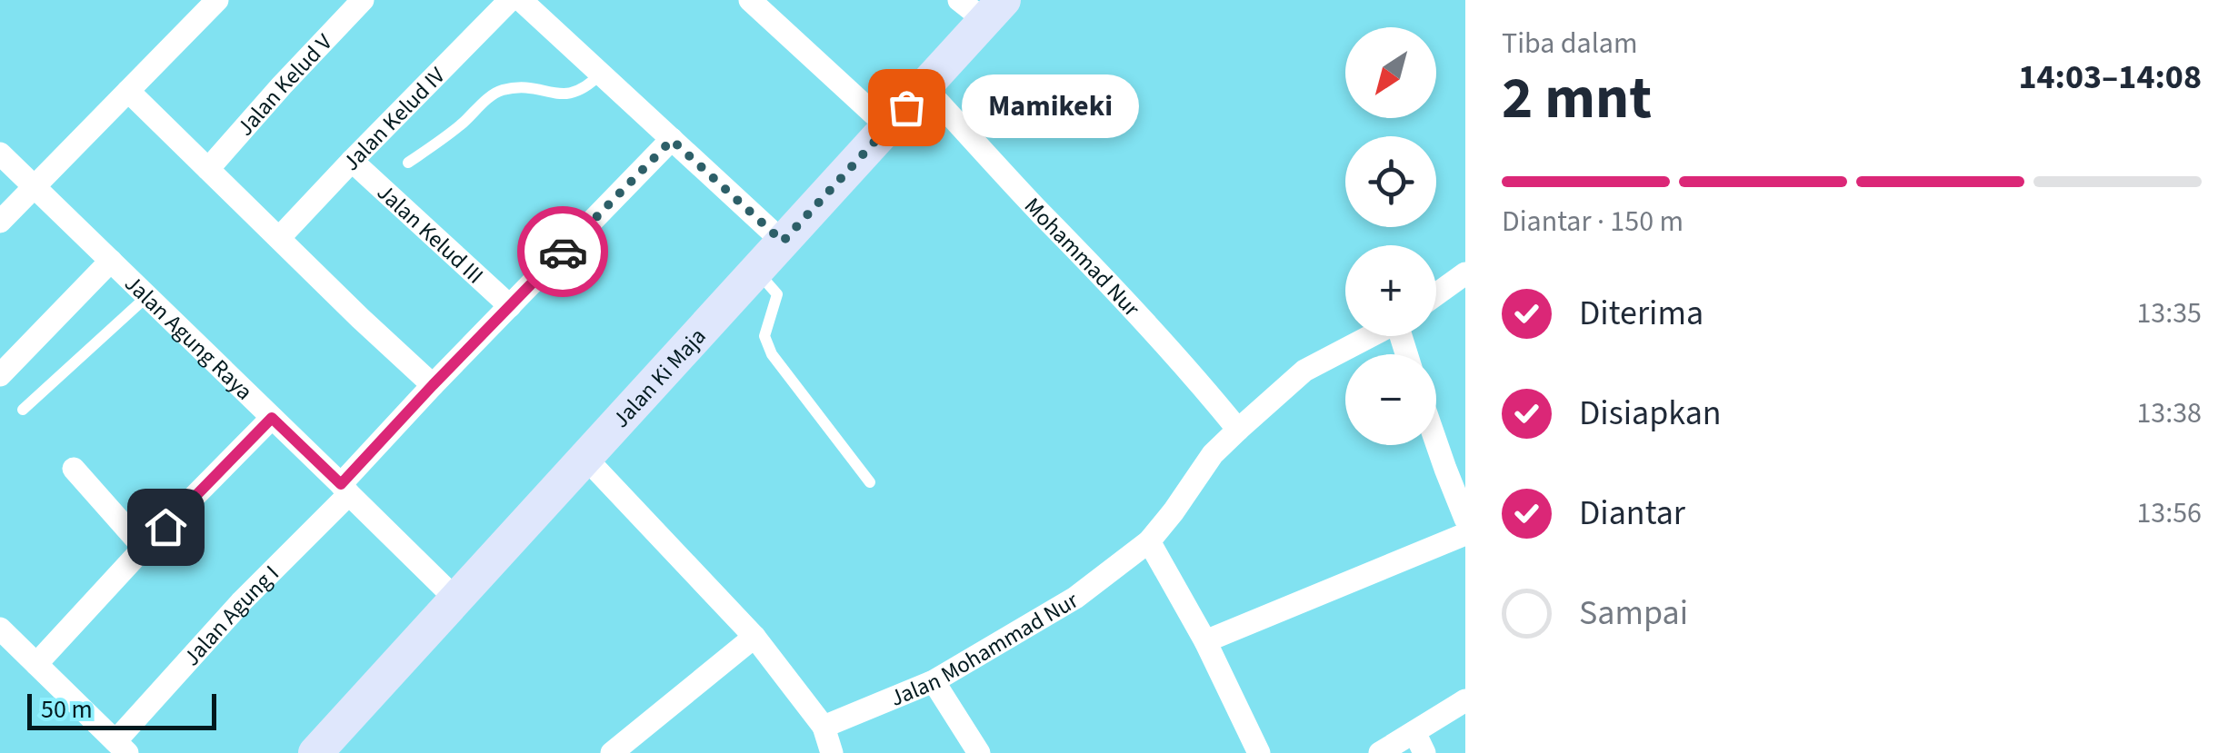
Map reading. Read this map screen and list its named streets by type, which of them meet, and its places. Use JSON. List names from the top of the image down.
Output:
{
  "streets": {
    "main road": ["Jalan Ki Maja"],
    "street": [
      "Jalan Kelud V",
      "Jalan Kelud IV",
      "Jalan Kelud III",
      "Mohammad Nur",
      "Jalan Agung Raya",
      "Jalan Agung I",
      "Jalan Mohammad Nur"
    ]
  },
  "crossings": [
    ["Jalan Kelud IV", "Jalan Kelud III"],
    ["Jalan Kelud III", "Jalan Agung I"],
    ["Mohammad Nur", "Jalan Ki Maja"],
    ["Mohammad Nur", "Jalan Mohammad Nur"],
    ["Jalan Agung Raya", "Jalan Ki Maja"],
    ["Jalan Agung Raya", "Jalan Agung I"]
  ],
  "places": ["Mamikeki"],
  "scale_bar": "50 m",
  "north": "bottom left",
  "page": {
    "heading": ["2 mnt", "Tiba dalam", "14:03–14:08"],
    "map_buttons": ["+", "−"],
    "bubble": "Mamikeki",
    "bar": "Diantar · 150 m",
    "list": [
      ["Diterima", "13:35"],
      ["Disiapkan", "13:38"],
      ["Diantar", "13:56"],
      "Sampai"
    ],
    "scale": "50 m"
  }
}
